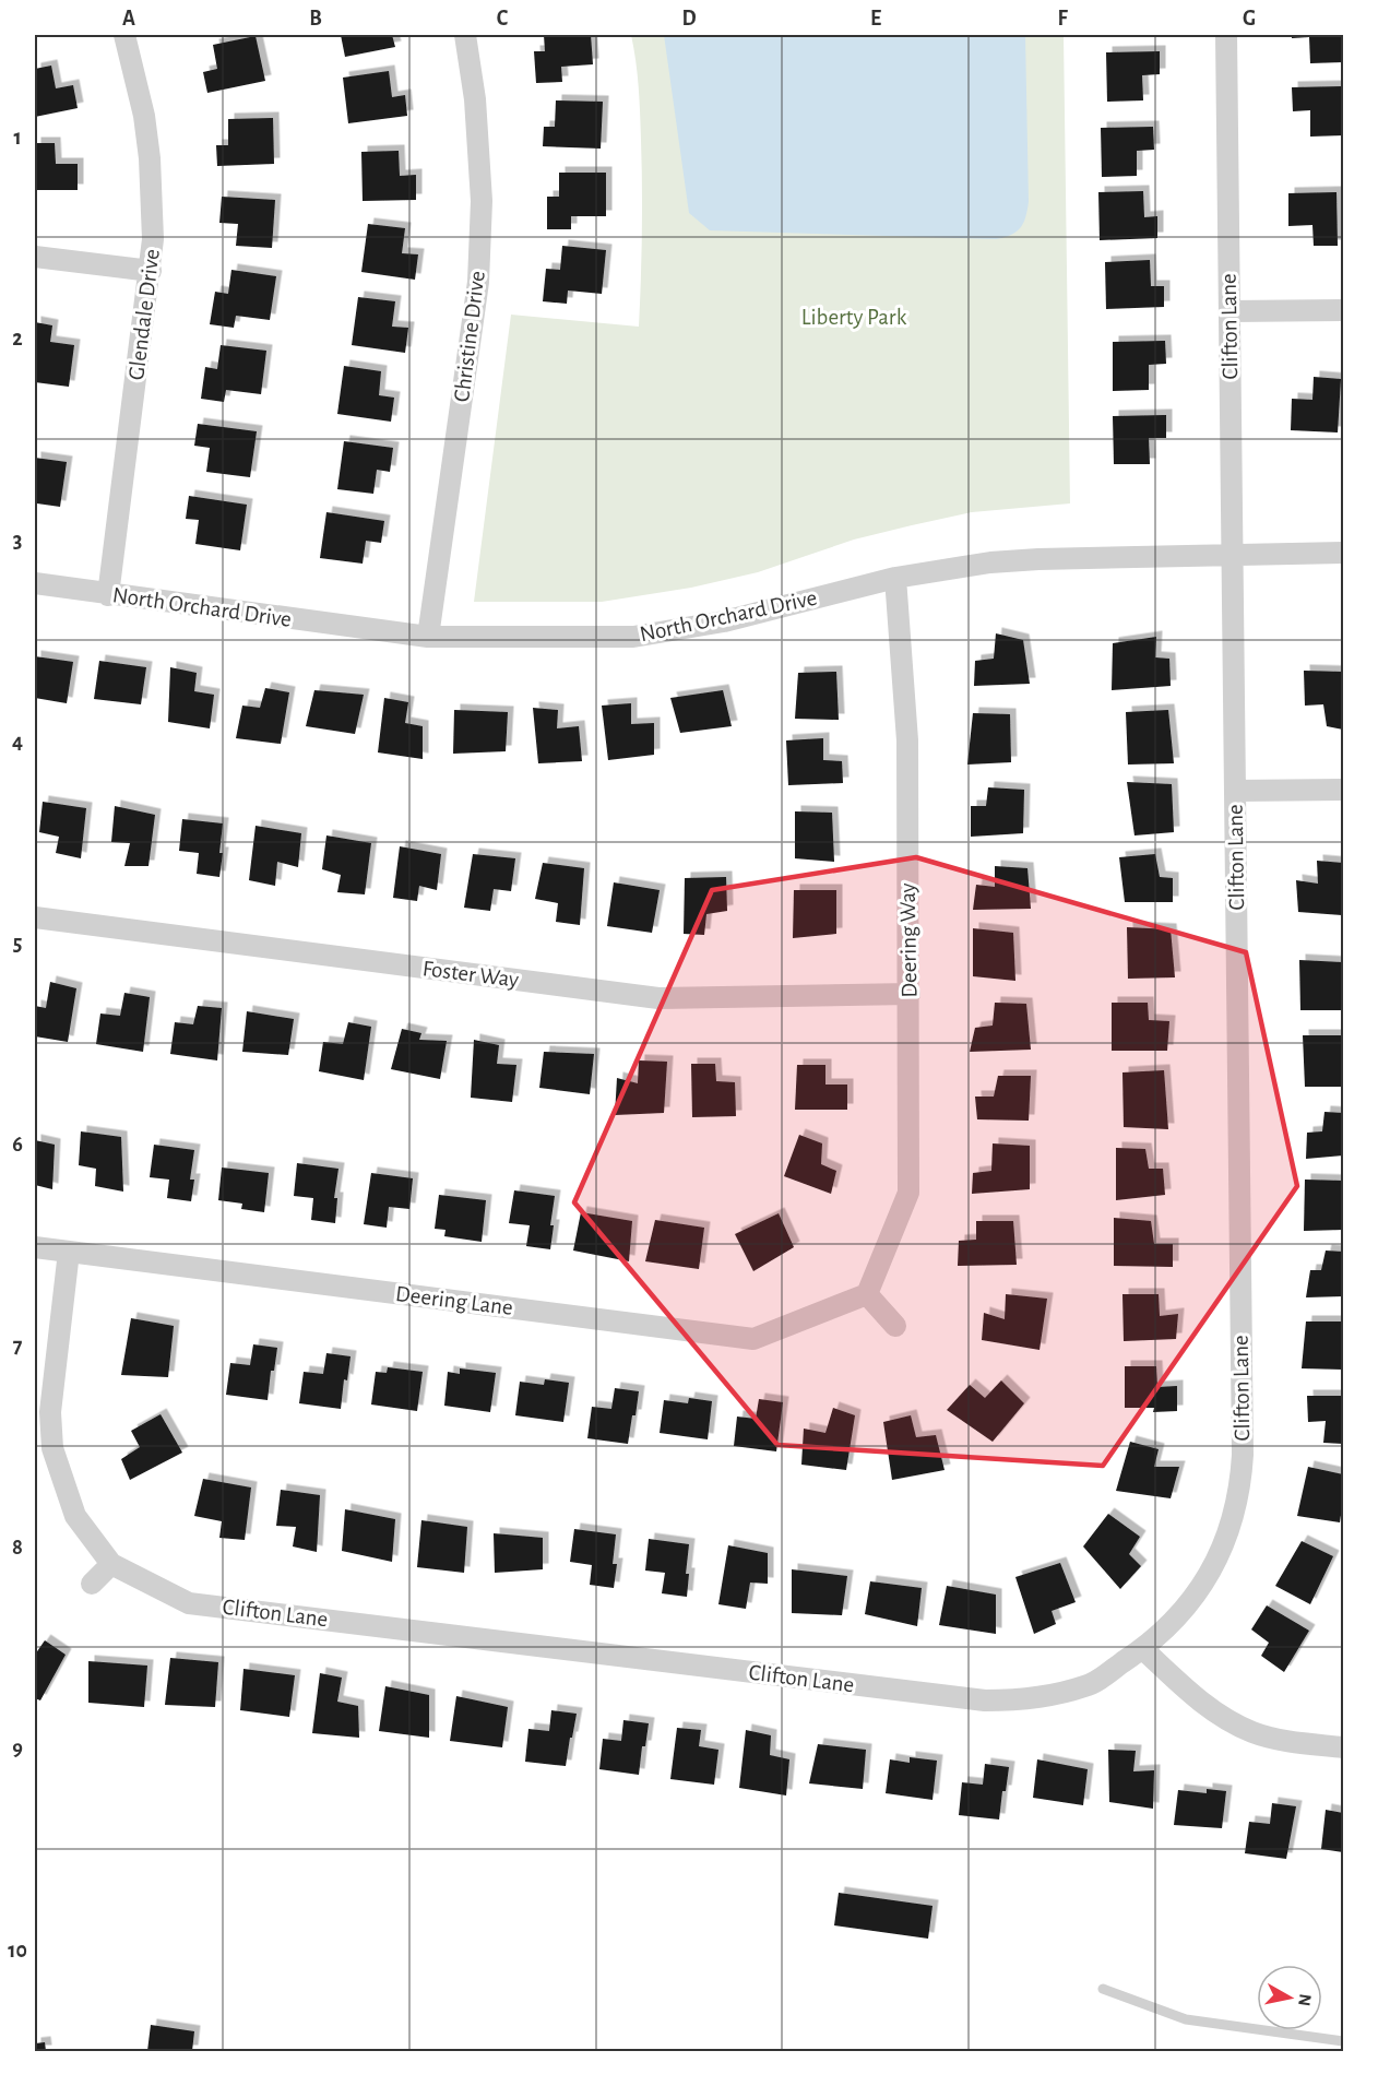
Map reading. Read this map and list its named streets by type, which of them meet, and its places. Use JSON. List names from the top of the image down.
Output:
{
  "streets": {
    "street": [
      "Glendale Drive",
      "Clifton Lane",
      "Christine Drive",
      "North Orchard Drive",
      "Deering Way",
      "Foster Way",
      "Deering Lane"
    ]
  },
  "crossings": [
    ["Glendale Drive", "North Orchard Drive"],
    ["Clifton Lane", "North Orchard Drive"],
    ["Clifton Lane", "Deering Lane"],
    ["Christine Drive", "North Orchard Drive"],
    ["North Orchard Drive", "Deering Way"],
    ["Deering Way", "Foster Way"],
    ["Deering Way", "Deering Lane"]
  ],
  "parks": ["Liberty Park"],
  "north": "right",
  "grid": {
    "columns": [
      "A",
      "B",
      "C",
      "D",
      "E",
      "F",
      "G"
    ],
    "rows": [
      "1",
      "2",
      "3",
      "4",
      "5",
      "6",
      "7",
      "8",
      "9",
      "10"
    ]
  }
}
